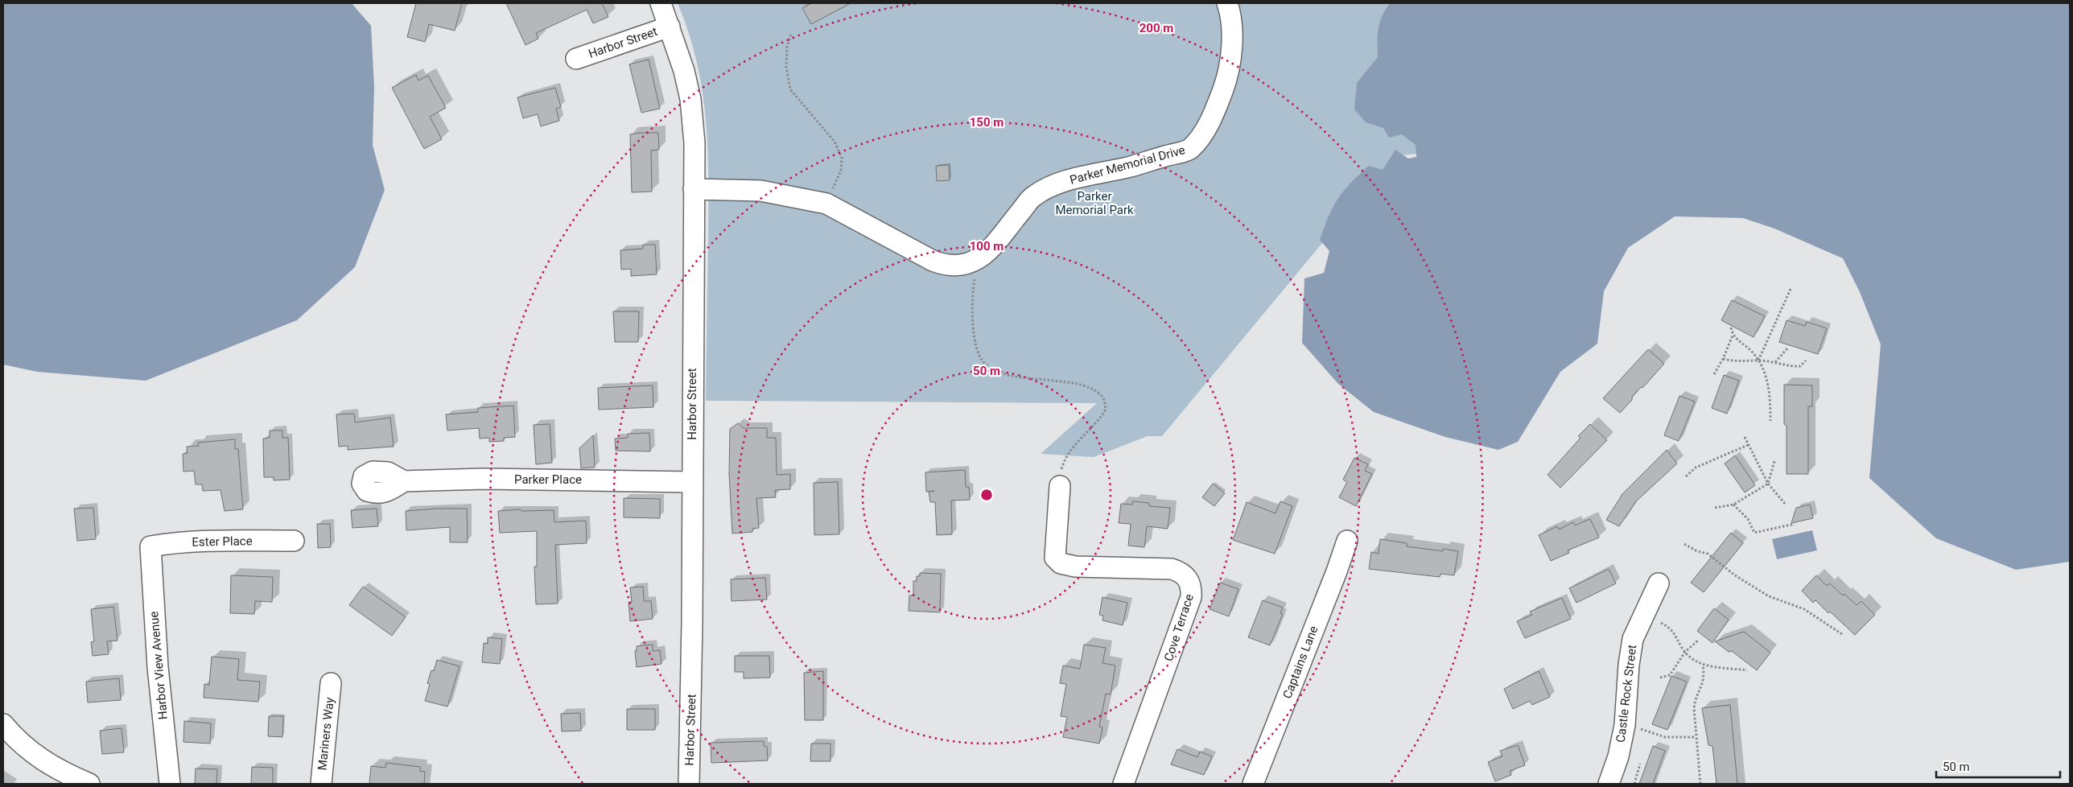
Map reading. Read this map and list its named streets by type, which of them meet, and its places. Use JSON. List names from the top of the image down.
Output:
{
  "streets": {
    "street": [
      "Harbor Street",
      "Parker Memorial Drive",
      "Parker Place",
      "Ester Place",
      "Cove Terrace",
      "Captains Lane",
      "Harbor View Avenue",
      "Castle Rock Street",
      "Mariners Way"
    ]
  },
  "crossings": [
    ["Harbor Street", "Parker Memorial Drive"],
    ["Harbor Street", "Parker Place"],
    ["Ester Place", "Harbor View Avenue"]
  ],
  "parks": ["Parker Memorial Park"],
  "scale_bar": "50 m",
  "rings": [
    "200 m",
    "150 m",
    "100 m",
    "50 m"
  ]
}
